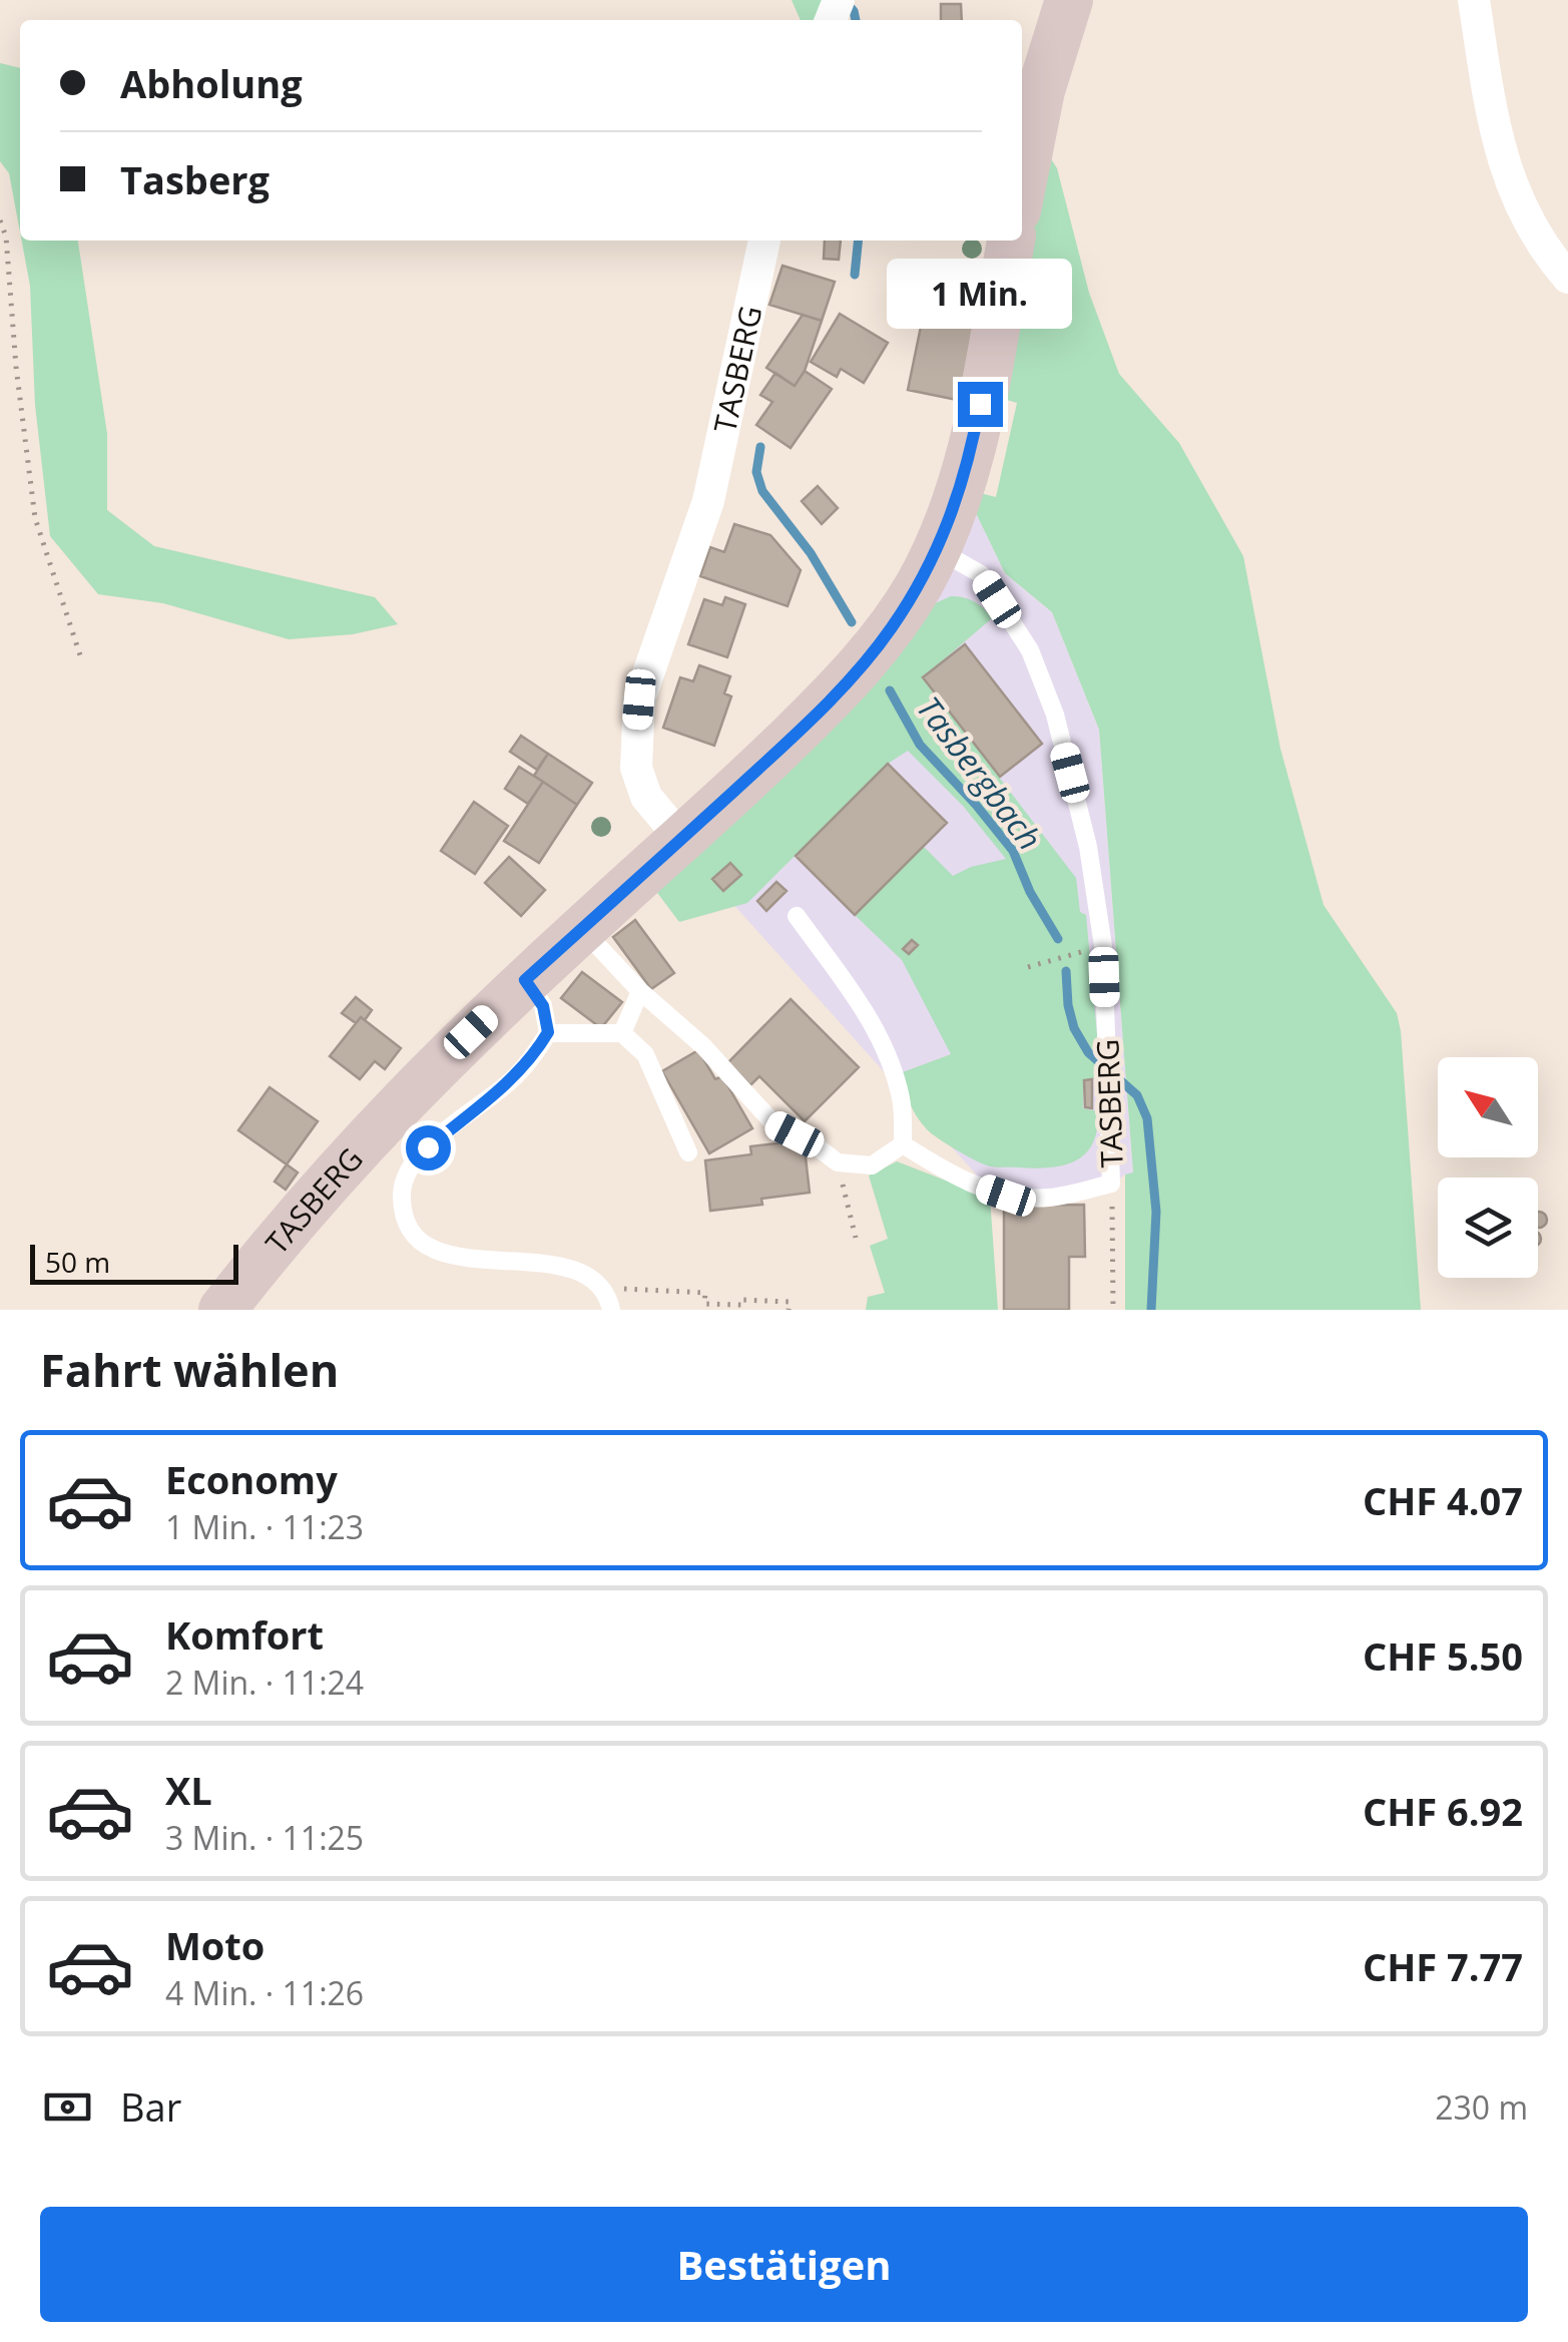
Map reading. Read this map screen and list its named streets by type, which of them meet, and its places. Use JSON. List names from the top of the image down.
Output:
{
  "streets": {
    "main road": ["TASBERG"]
  },
  "water": ["Tasbergbach"],
  "scale_bar": "50 m",
  "north": "top left",
  "page": {
    "banner": ["Abholung", "Tasberg"],
    "bubble": "1 Min.",
    "scale": "50 m",
    "heading": "Fahrt wählen",
    "list": [
      {
        "name": "Economy",
        "note": "1 Min. · 11:23",
        "value": "CHF 4.07"
      },
      {
        "name": "Komfort",
        "note": "2 Min. · 11:24",
        "value": "CHF 5.50"
      },
      {
        "name": "XL",
        "note": "3 Min. · 11:25",
        "value": "CHF 6.92"
      },
      {
        "name": "Moto",
        "note": "4 Min. · 11:26",
        "value": "CHF 7.77"
      }
    ],
    "pay": ["Bar", "230 m"],
    "buttons": "Bestätigen"
  }
}
